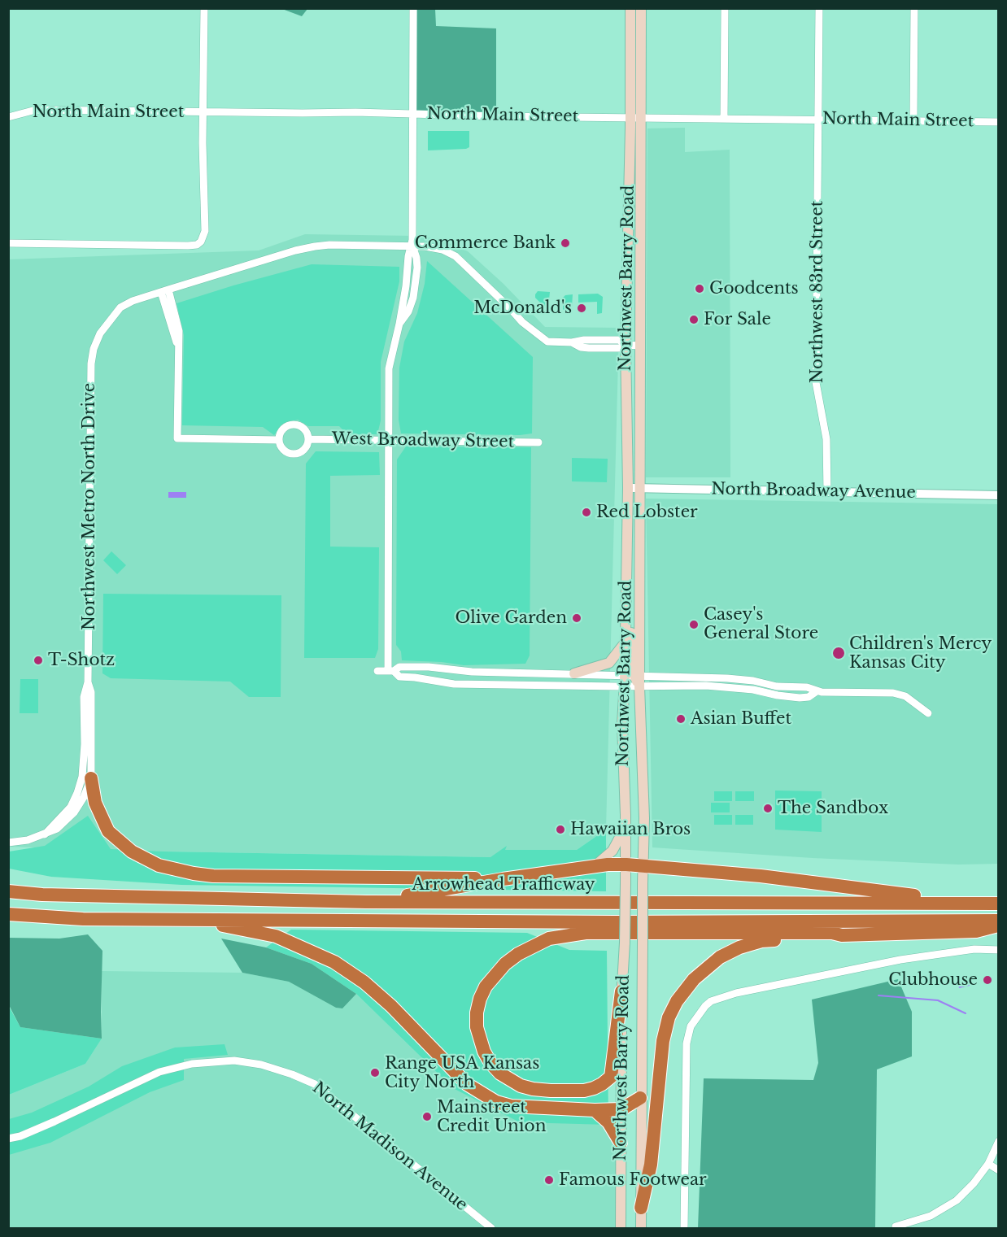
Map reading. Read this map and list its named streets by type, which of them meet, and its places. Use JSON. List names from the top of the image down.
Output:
{
  "streets": {
    "highway": ["Arrowhead Trafficway"],
    "main road": ["Northwest Barry Road"],
    "street": [
      "North Main Street",
      "Northwest 83rd Street",
      "West Broadway Street",
      "North Broadway Avenue",
      "Northwest Metro North Drive",
      "North Madison Avenue"
    ]
  },
  "crossings": [
    ["North Main Street", "Northwest Barry Road"],
    ["North Main Street", "Northwest 83rd Street"],
    ["Northwest Barry Road", "North Broadway Avenue"],
    ["Northwest 83rd Street", "North Broadway Avenue"]
  ],
  "places": [
    "Commerce Bank",
    "Goodcents",
    "McDonald's",
    "For Sale",
    "Red Lobster",
    "Olive Garden",
    "Casey's General Store",
    "Children's Mercy Kansas City",
    "T-Shotz",
    "Asian Buffet",
    "The Sandbox",
    "Hawaiian Bros",
    "Clubhouse",
    "Range USA Kansas City North",
    "Mainstreet Credit Union",
    "Famous Footwear"
  ]
}
